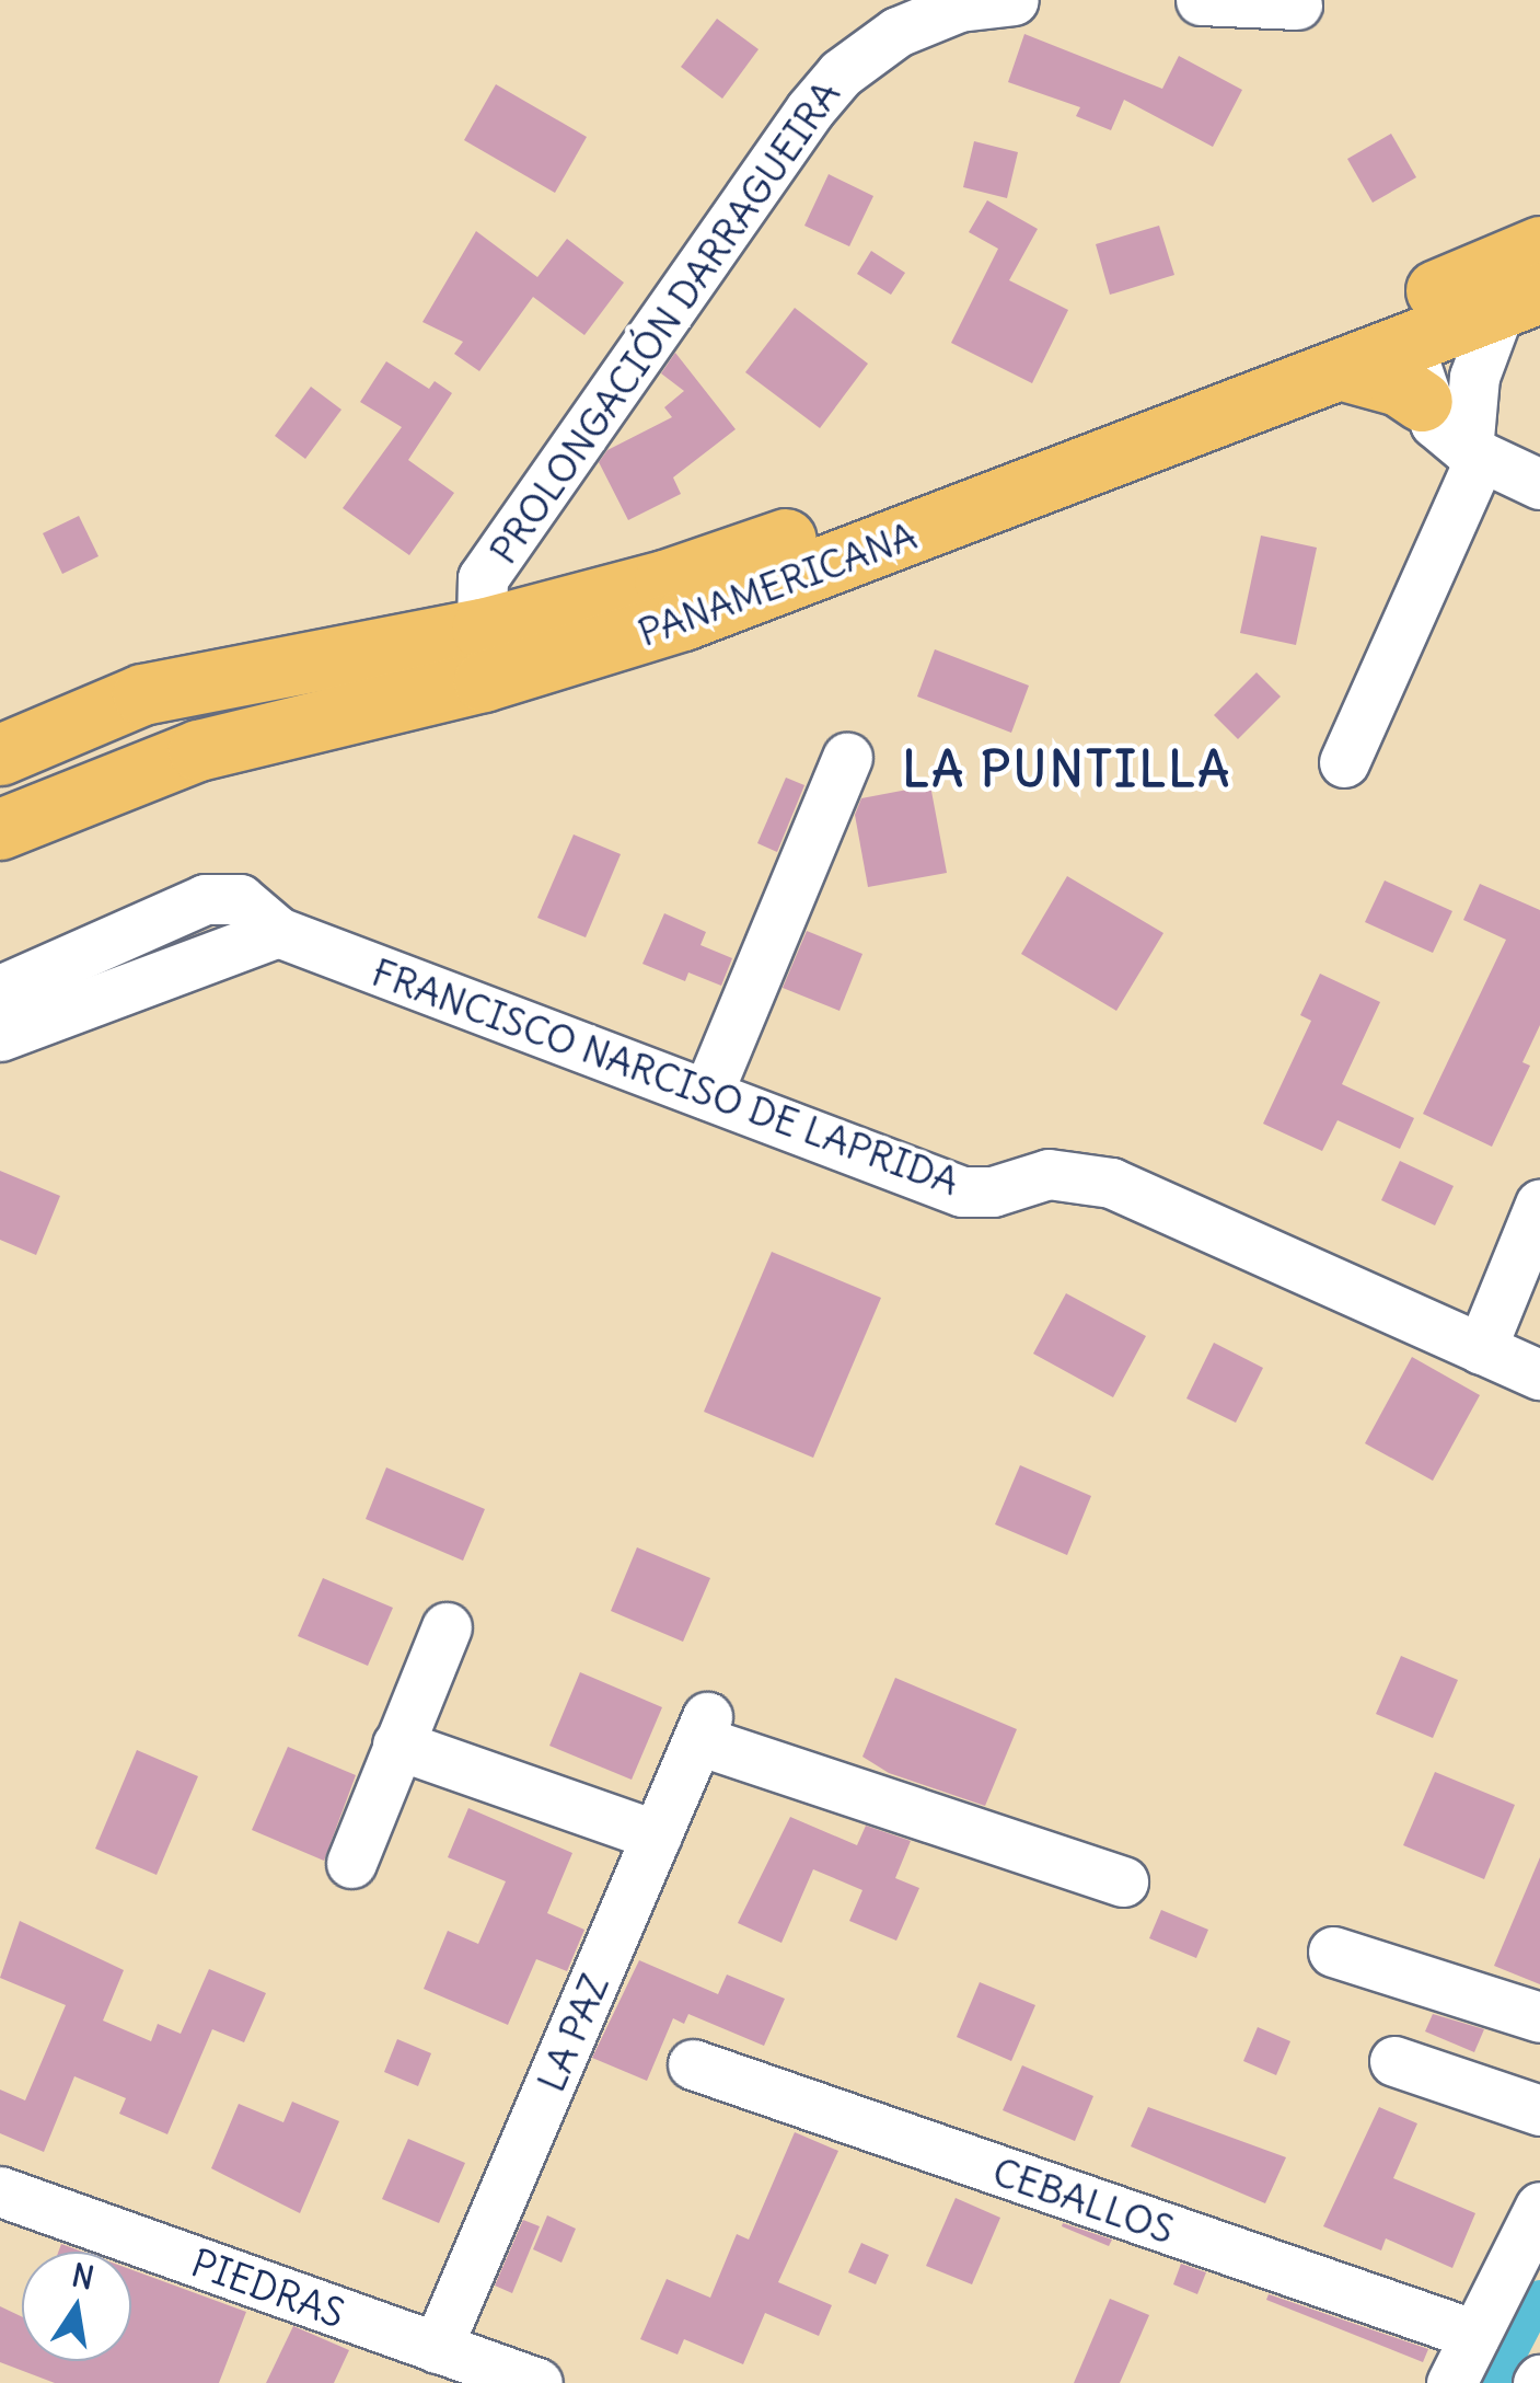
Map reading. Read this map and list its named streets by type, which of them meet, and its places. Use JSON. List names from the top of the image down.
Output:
{
  "streets": {
    "main road": ["PANAMERICANA"],
    "street": [
      "PROLONGACIÓN DARRAGUEIRA",
      "FRANCISCO NARCISO DE LAPRIDA",
      "LA PAZ",
      "CEBALLOS",
      "PIEDRAS"
    ]
  },
  "crossings": [
    ["PROLONGACIÓN DARRAGUEIRA", "PANAMERICANA"],
    ["LA PAZ", "PIEDRAS"]
  ],
  "districts": ["LA PUNTILLA"],
  "north": "top"
}
